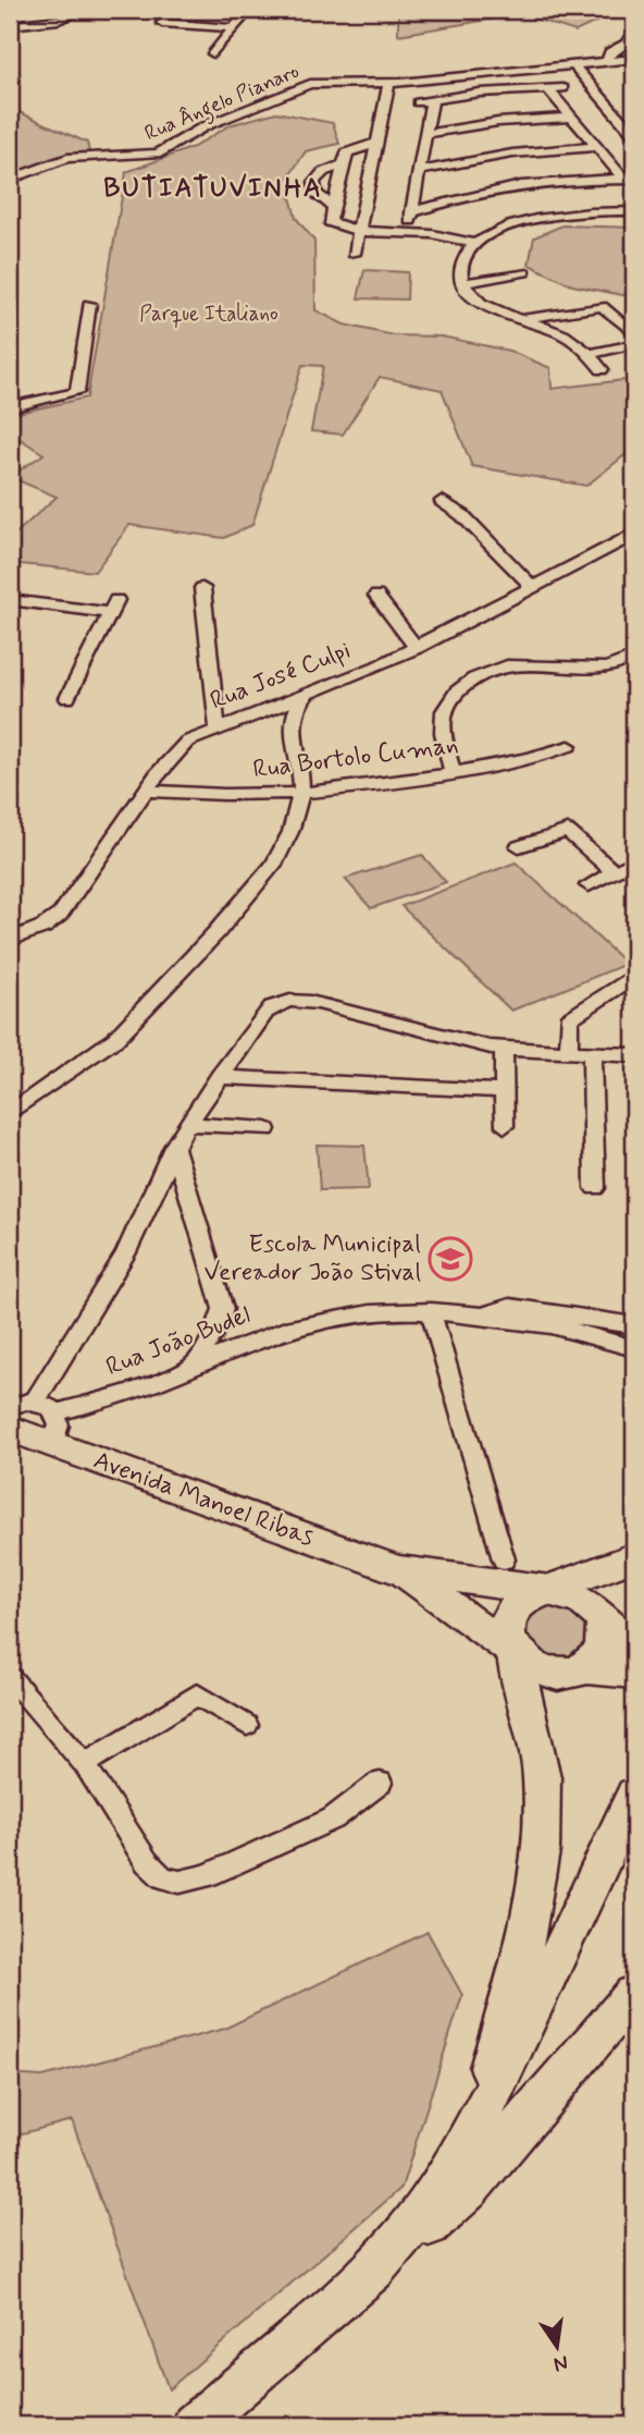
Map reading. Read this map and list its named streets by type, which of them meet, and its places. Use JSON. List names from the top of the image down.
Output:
{
  "streets": {
    "main road": ["Avenida Manoel Ribas"],
    "street": [
      "Rua Ângelo Pianaro",
      "Rua José Culpi",
      "Rua Bortolo Cuman",
      "Rua João Budel"
    ]
  },
  "crossings": [
    ["Rua José Culpi", "Rua Bortolo Cuman"],
    ["Rua João Budel", "Avenida Manoel Ribas"]
  ],
  "districts": ["BUTIATUVINHA"],
  "parks": ["Parque Italiano"],
  "places": {
    "school or university": ["Escola Municipal Vereador João Stival"]
  },
  "north": "bottom"
}
